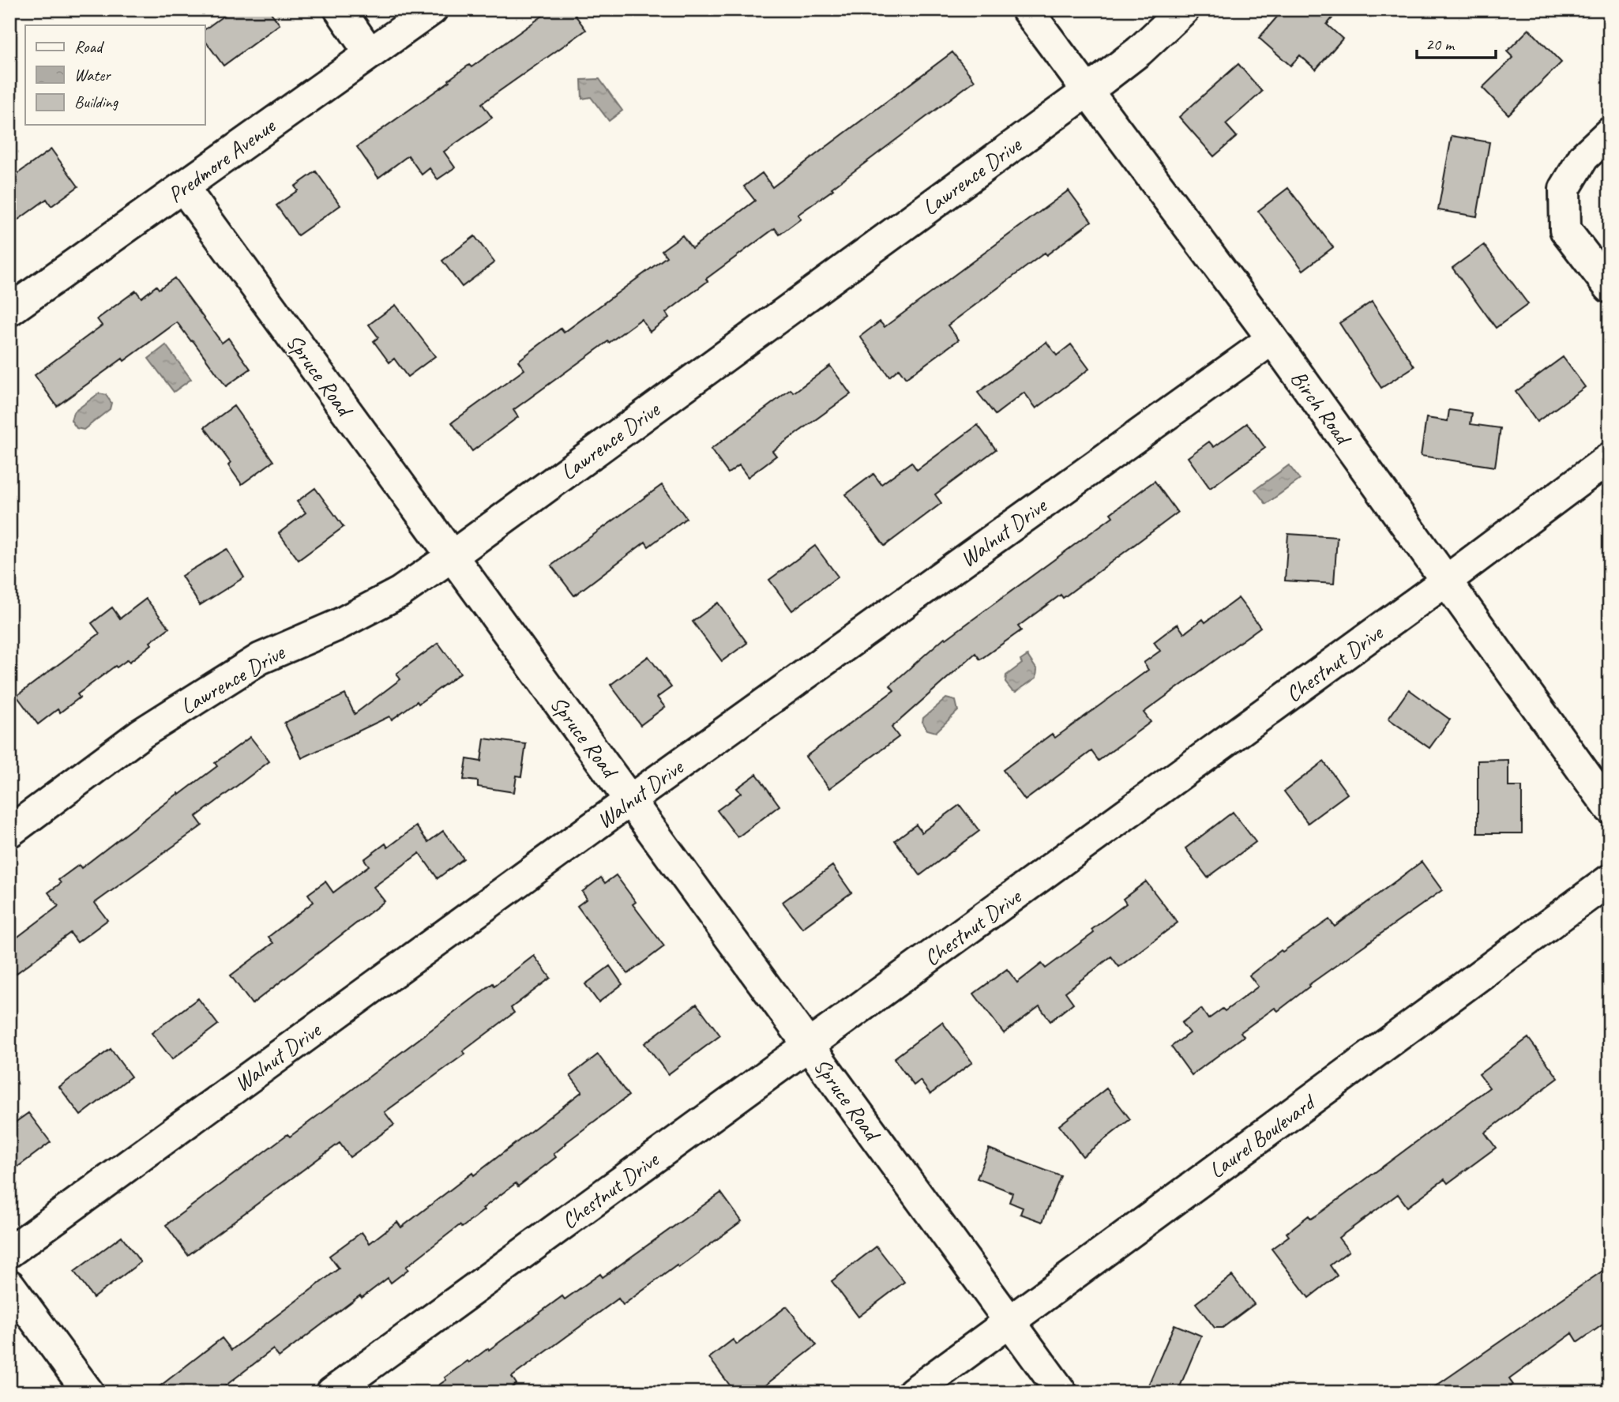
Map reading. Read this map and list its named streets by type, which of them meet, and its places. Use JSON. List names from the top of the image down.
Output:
{
  "streets": {
    "street": [
      "Predmore Avenue",
      "Lawrence Drive",
      "Spruce Road",
      "Birch Road",
      "Walnut Drive",
      "Chestnut Drive",
      "Laurel Boulevard"
    ]
  },
  "crossings": [
    ["Predmore Avenue", "Spruce Road"],
    ["Lawrence Drive", "Spruce Road"],
    ["Lawrence Drive", "Birch Road"],
    ["Spruce Road", "Walnut Drive"],
    ["Spruce Road", "Chestnut Drive"],
    ["Spruce Road", "Laurel Boulevard"],
    ["Birch Road", "Walnut Drive"],
    ["Birch Road", "Chestnut Drive"]
  ],
  "legend": ["Road", "Water", "Building"],
  "scale_bar": "20 m"
}
